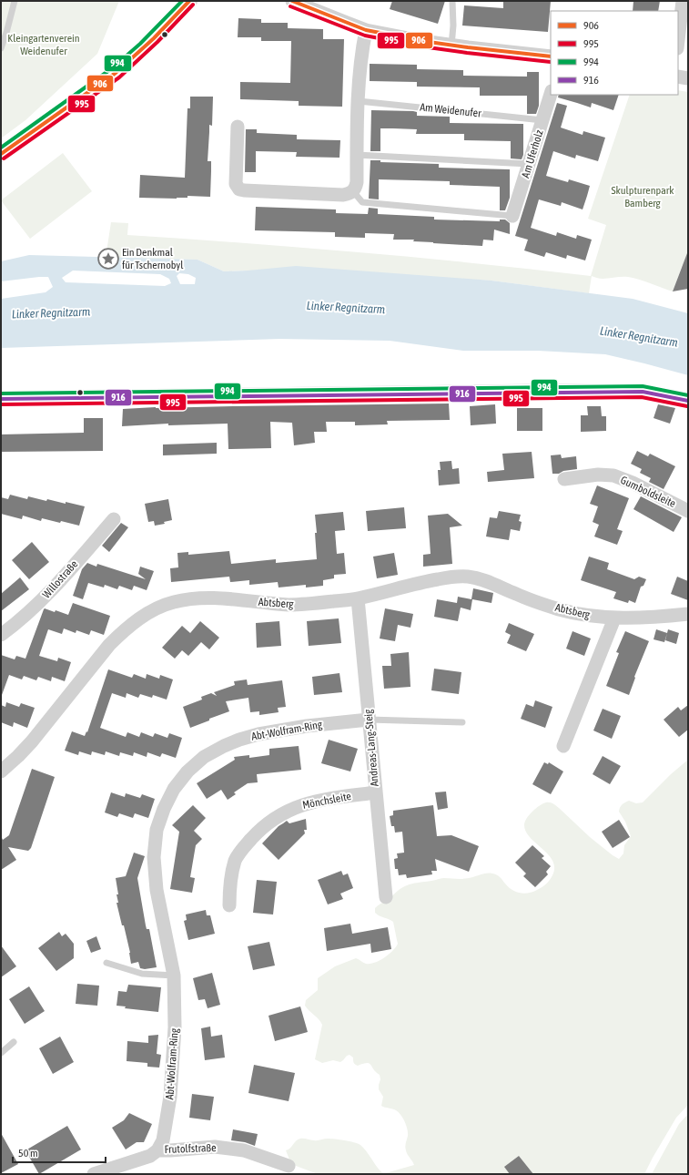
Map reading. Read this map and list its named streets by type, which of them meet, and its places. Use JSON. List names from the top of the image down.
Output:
{
  "streets": {
    "street": [
      "Am Uferholz",
      "Gumboldsleite",
      "Willostraße",
      "Abtsberg",
      "Abt-Wolfram-Ring",
      "Andreas-Lang-Steig",
      "Mönchsleite",
      "Frutolfstraße"
    ],
    "lane": ["Am Weidenufer"]
  },
  "crossings": [
    ["Am Weidenufer", "Am Uferholz"],
    ["Abtsberg", "Andreas-Lang-Steig"],
    ["Abt-Wolfram-Ring", "Andreas-Lang-Steig"],
    ["Abt-Wolfram-Ring", "Frutolfstraße"],
    ["Andreas-Lang-Steig", "Mönchsleite"]
  ],
  "water": ["Linker Regnitzarm"],
  "parks": ["Kleingartenverein Weidenufer", "Skulpturenpark Bamberg"],
  "places": {
    "place": ["Ein Denkmal für Tschernobyl"]
  },
  "lines": [
    "transit line 906",
    "transit line 994",
    "transit line 995",
    "transit line 916"
  ],
  "legend": [
    "906",
    "995",
    "994",
    "916"
  ],
  "scale_bar": "50 m"
}
